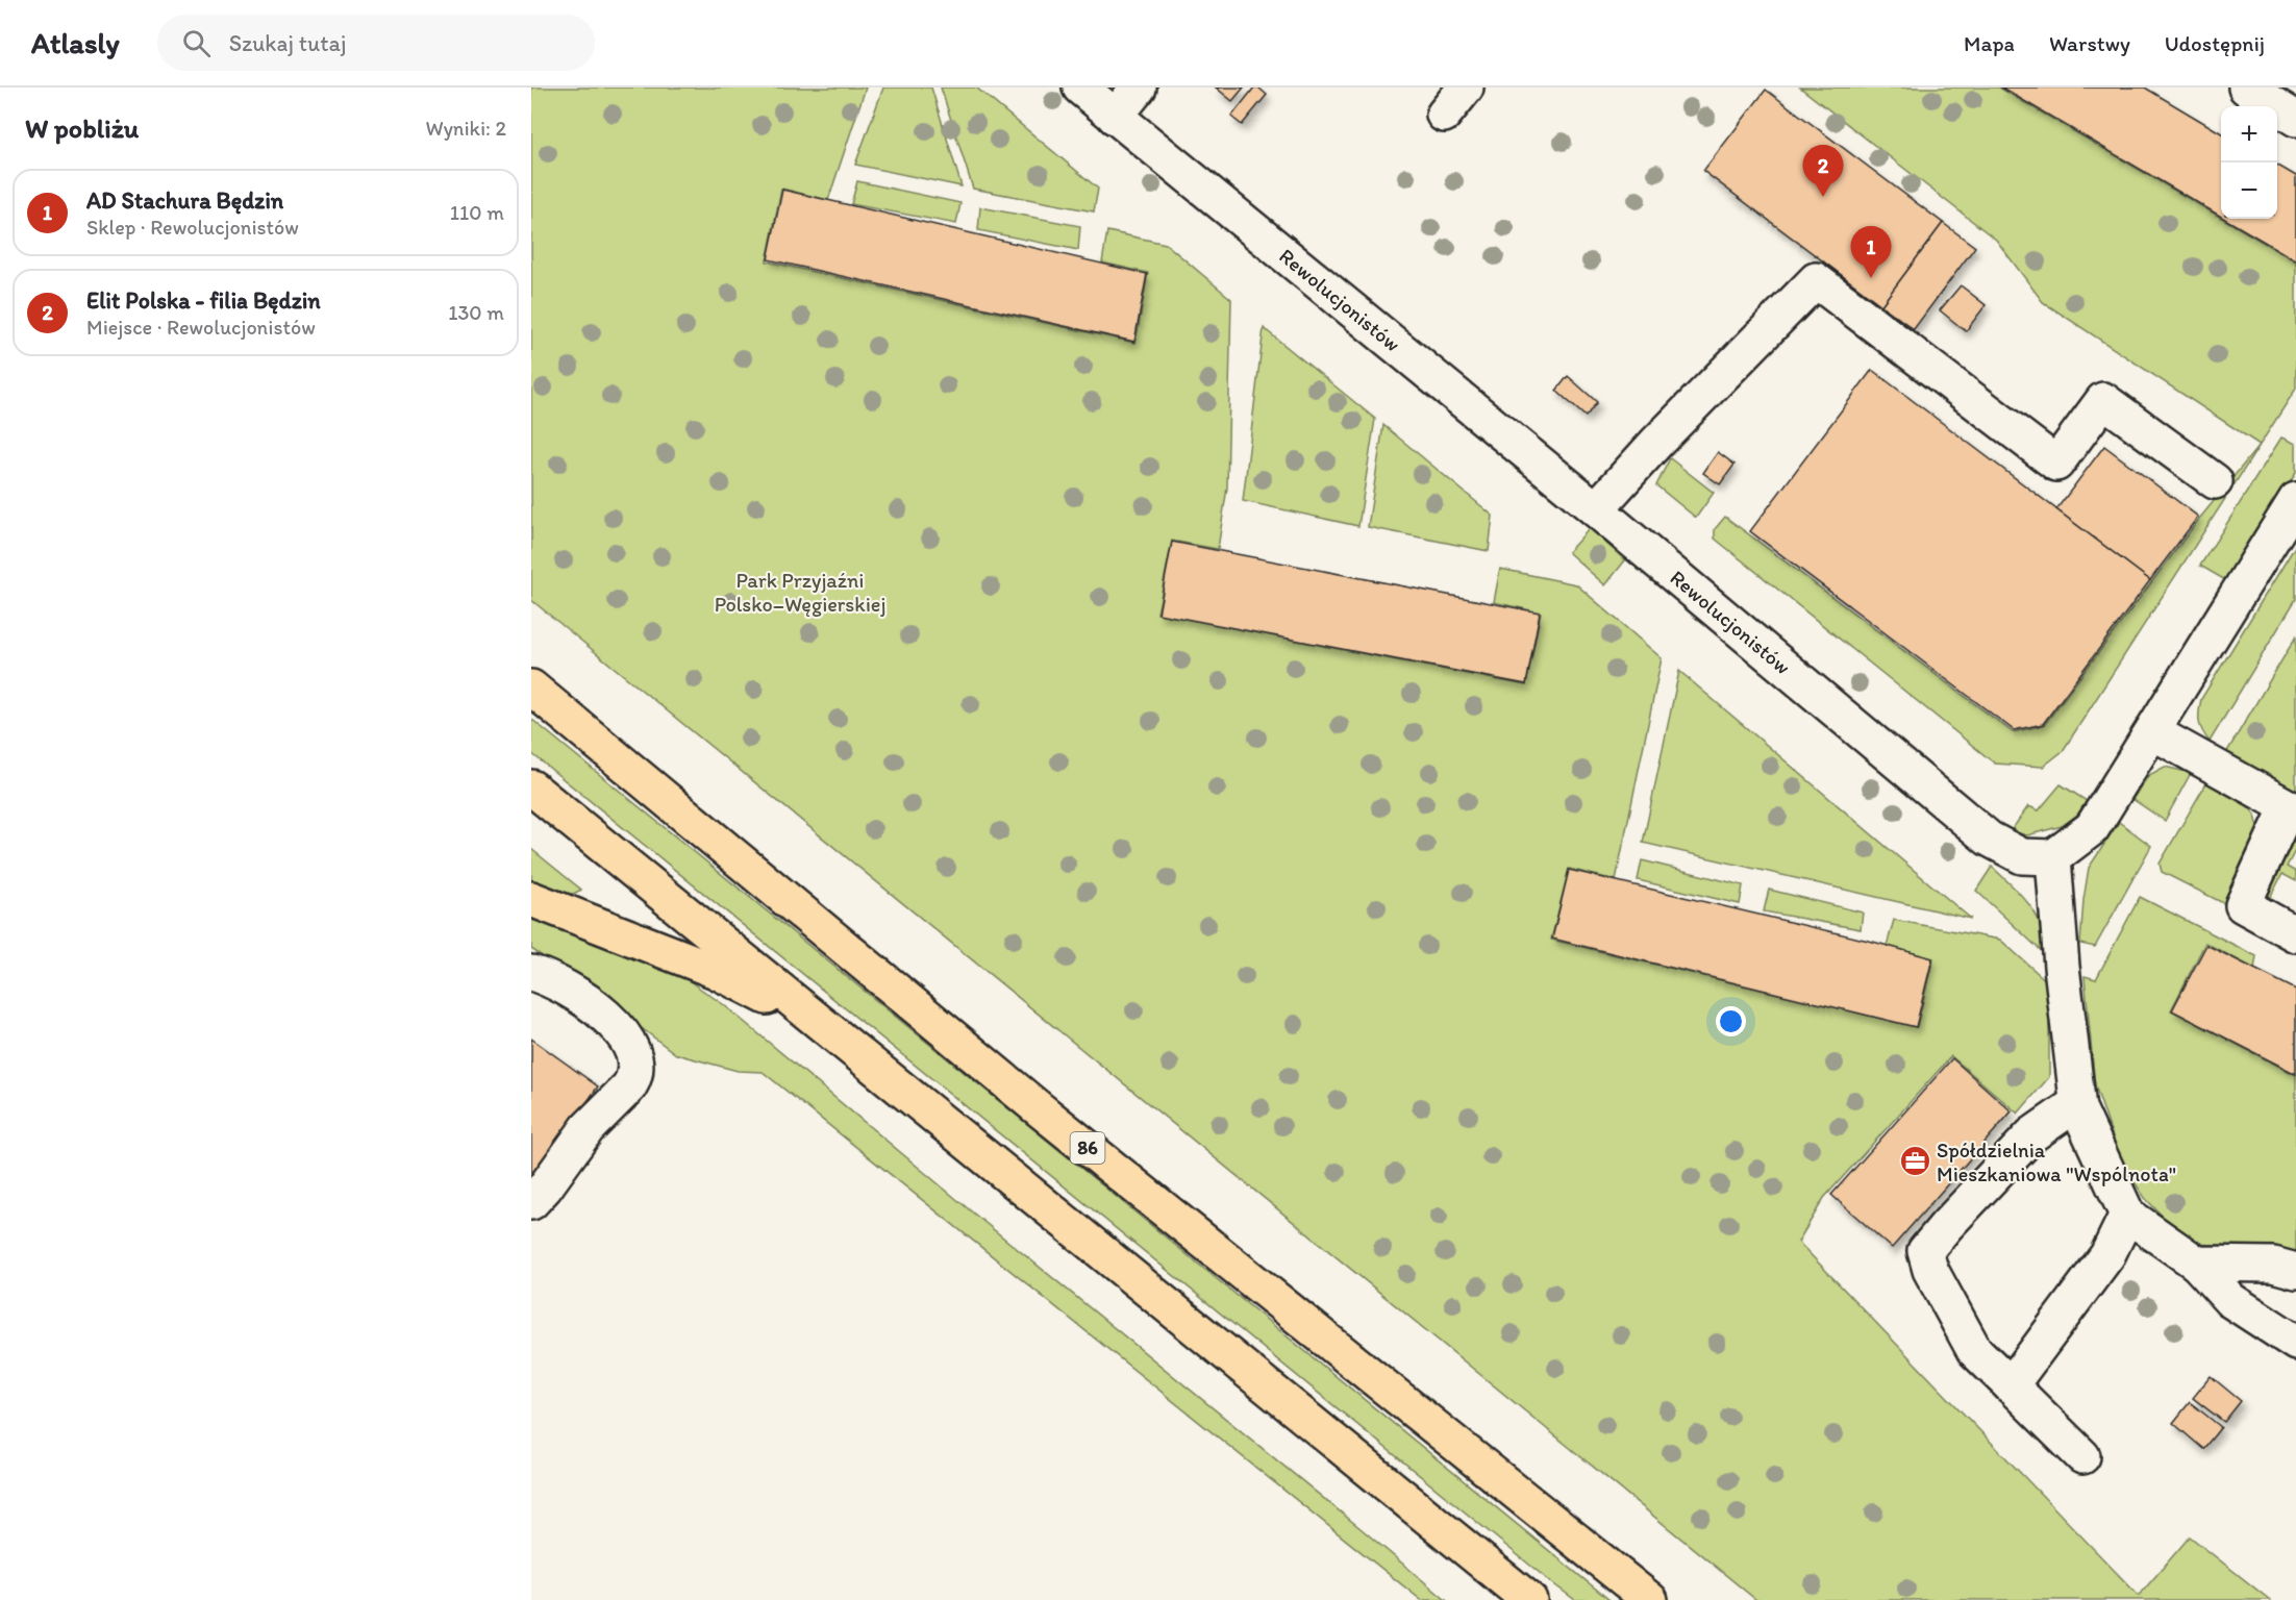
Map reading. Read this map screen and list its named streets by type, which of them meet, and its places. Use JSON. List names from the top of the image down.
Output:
{
  "streets": {
    "main road": ["86"],
    "street": ["Rewolucjonistów"]
  },
  "parks": ["Park Przyjaźni Polsko–Węgierskiej"],
  "places": {
    "office": ["Spółdzielnia Mieszkaniowa \"Wspólnota\""]
  },
  "page": {
    "header": "Atlasly",
    "search": "Szukaj tutaj",
    "nav": ["Mapa", "Warstwy", "Udostępnij"],
    "heading": ["W pobliżu", "Wyniki: 2"],
    "map_buttons": ["+", "−"],
    "pins": ["2", "1"],
    "list": [
      {
        "mark": "1",
        "name": "AD Stachura Będzin",
        "note": "Sklep · Rewolucjonistów",
        "value": "110 m"
      },
      {
        "mark": "2",
        "name": "Elit Polska - filia Będzin",
        "note": "Miejsce · Rewolucjonistów",
        "value": "130 m"
      }
    ]
  }
}
